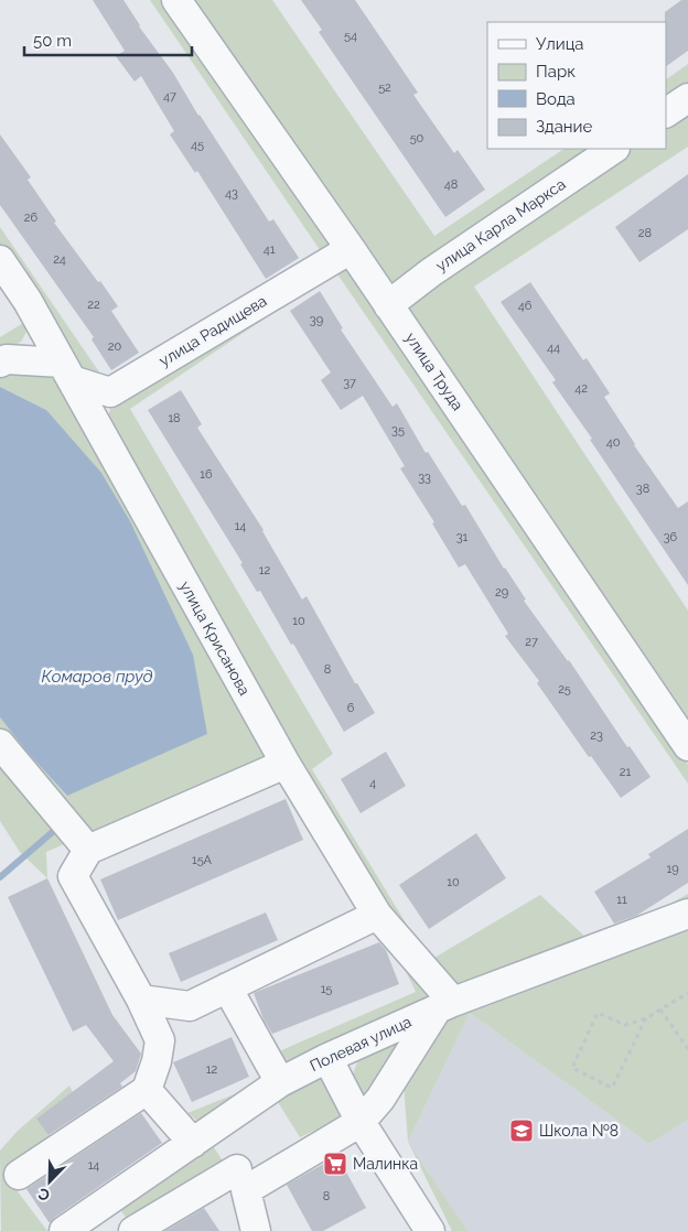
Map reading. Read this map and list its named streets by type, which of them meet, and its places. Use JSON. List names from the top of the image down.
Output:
{
  "streets": {
    "street": [
      "улица Карла Маркса",
      "улица Радищева",
      "улица Труда",
      "улица Крисанова",
      "Полевая улица"
    ]
  },
  "crossings": [
    ["улица Карла Маркса", "улица Труда"],
    ["улица Радищева", "улица Труда"],
    ["улица Крисанова", "Полевая улица"]
  ],
  "water": ["Комаров пруд"],
  "places": {
    "school or university": ["Школа №8"],
    "supermarket": ["Малинка"]
  },
  "house_numbers": [
    "54",
    "52",
    "47",
    "50",
    "45",
    "48",
    "43",
    "26",
    "28",
    "41",
    "24",
    "22",
    "46",
    "39",
    "20",
    "44",
    "37",
    "42",
    "18",
    "35",
    "40",
    "16",
    "33",
    "38",
    "14",
    "31",
    "36",
    "12",
    "29",
    "10",
    "27",
    "8",
    "25",
    "6",
    "23",
    "21",
    "4",
    "15А",
    "19",
    "10",
    "11",
    "15",
    "12",
    "14",
    "8"
  ],
  "legend": [
    "Улица",
    "Парк",
    "Вода",
    "Здание"
  ],
  "scale_bar": "50 m",
  "north": "bottom left"
}
